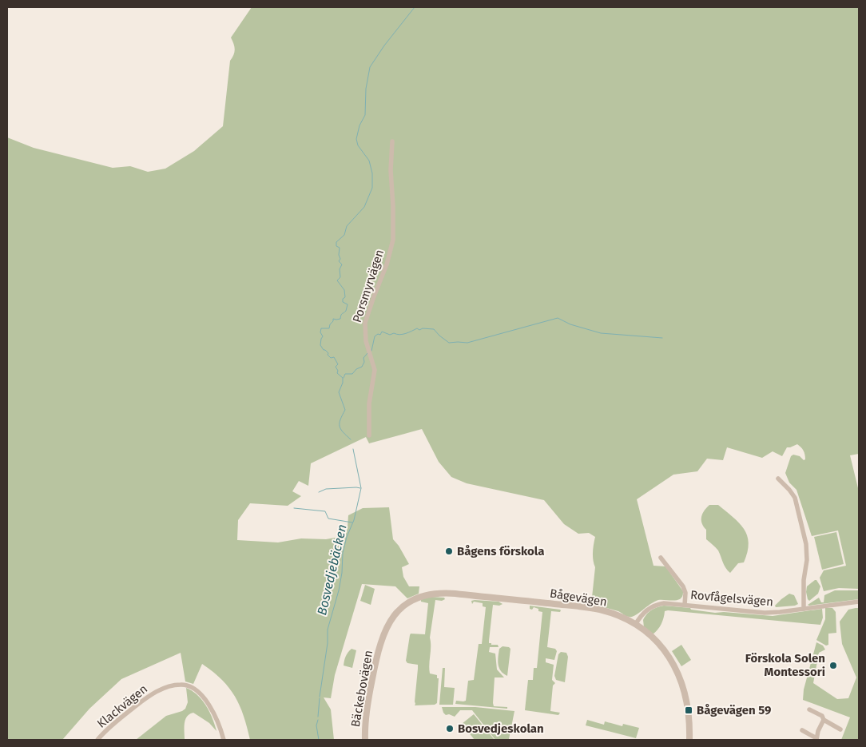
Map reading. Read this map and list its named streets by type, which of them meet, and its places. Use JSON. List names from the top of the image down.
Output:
{
  "streets": {
    "street": [
      "Porsmyrvägen",
      "Bågevägen",
      "Rovfågelsvägen",
      "Bäckebovägen",
      "Klackvägen"
    ]
  },
  "crossings": [
    ["Bågevägen", "Rovfågelsvägen"],
    ["Bågevägen", "Bäckebovägen"]
  ],
  "water": ["Bosvedjebäcken"],
  "places": {
    "other": ["Bågens förskola", "Förskola Solen Montessori", "Bosvedjeskolan"],
    "transit": ["Bågevägen 59"]
  }
}
